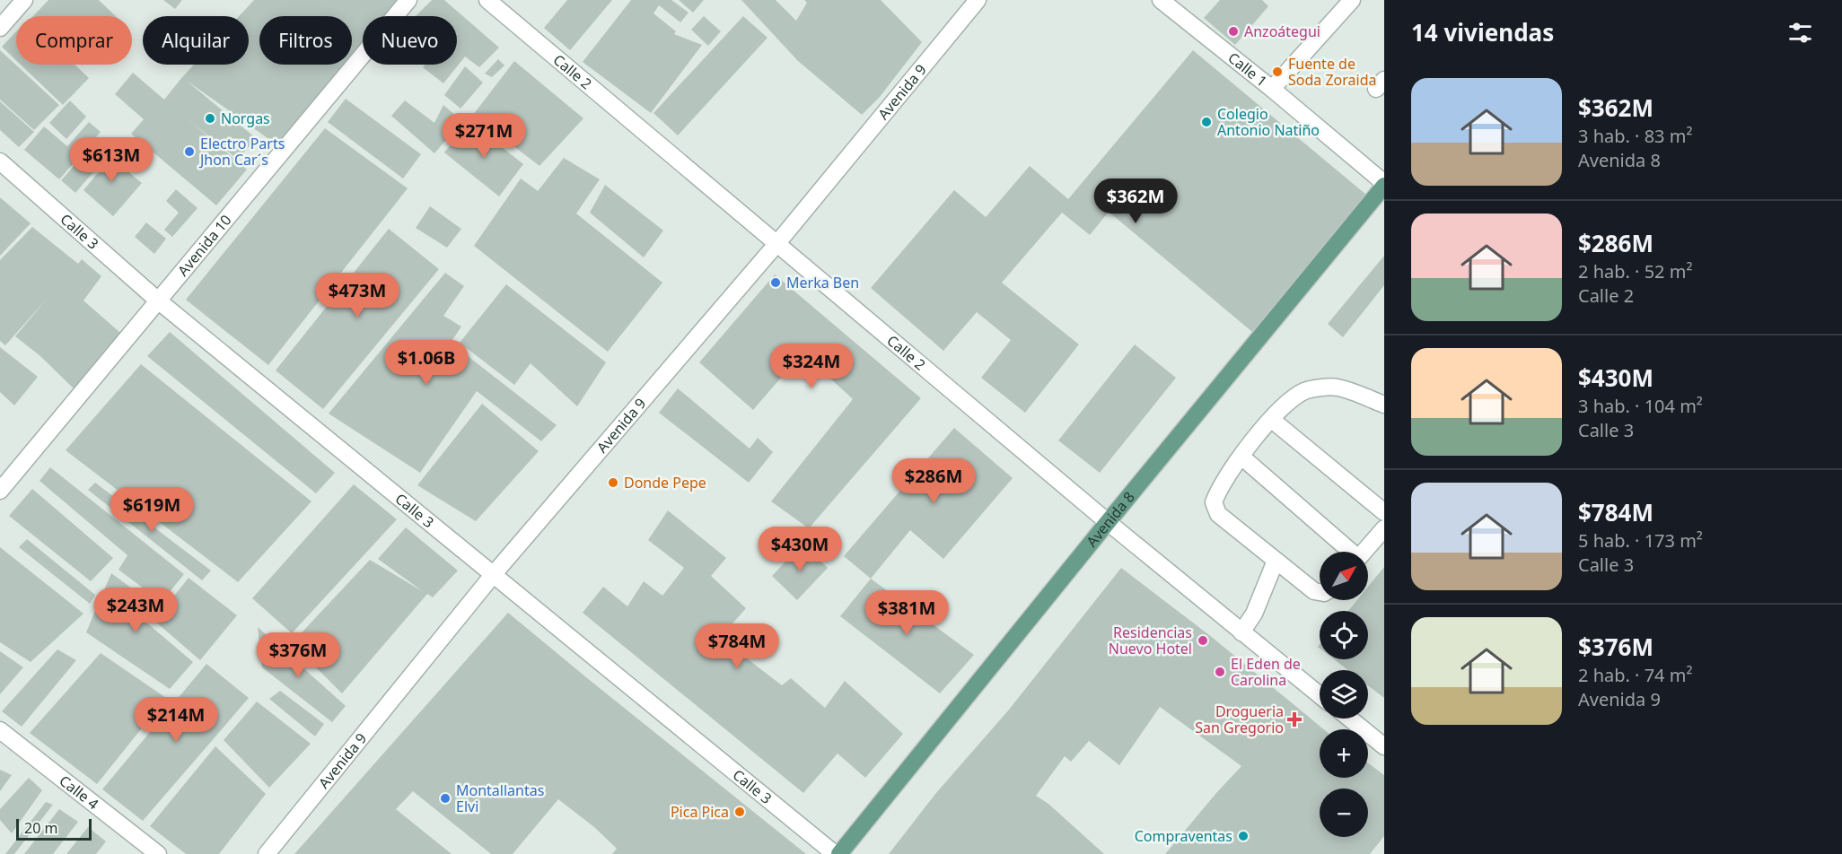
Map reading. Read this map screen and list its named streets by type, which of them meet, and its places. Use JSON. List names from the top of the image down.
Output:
{
  "streets": {
    "main road": ["Avenida 8"],
    "street": [
      "Calle 1",
      "Calle 2",
      "Avenida 9",
      "Calle 3",
      "Avenida 10",
      "Calle 4"
    ]
  },
  "crossings": [
    ["Calle 1", "Avenida 8"],
    ["Calle 2", "Avenida 9"],
    ["Calle 2", "Avenida 8"],
    ["Avenida 9", "Calle 3"],
    ["Calle 3", "Avenida 10"]
  ],
  "places": {
    "other": [
      "Anzoátegui",
      "Fuente de Soda Zoraida",
      "Norgas",
      "Colegio Antonio Natiño",
      "Electro Parts Jhon Car´s",
      "Merka Ben",
      "Donde Pepe",
      "Residencias Nuevo Hotel",
      "El Eden de Carolina",
      "Montallantas Elvi",
      "Pica Pica",
      "Compraventas"
    ],
    "health": ["Drogueria San Gregorio"]
  },
  "scale_bar": "20 m",
  "north": "top right",
  "page": {
    "heading": "14 viviendas",
    "chip": [
      "Comprar",
      "Alquilar",
      "Filtros",
      "Nuevo"
    ],
    "list": [
      {
        "name": "$362M",
        "note": "3 hab. · 83 m² · Avenida 8"
      },
      {
        "name": "$286M",
        "note": "2 hab. · 52 m² · Calle 2"
      },
      {
        "name": "$430M",
        "note": "3 hab. · 104 m² · Calle 3"
      },
      {
        "name": "$784M",
        "note": "5 hab. · 173 m² · Calle 3"
      },
      {
        "name": "$376M",
        "note": "2 hab. · 74 m² · Avenida 9"
      }
    ],
    "price": [
      "$271M",
      "$613M",
      "$362M",
      "$473M",
      "$1.06B",
      "$324M",
      "$286M",
      "$619M",
      "$430M",
      "$243M",
      "$381M",
      "$784M",
      "$376M",
      "$214M"
    ],
    "map_buttons": ["+", "−"],
    "scale": "20 m"
  }
}
